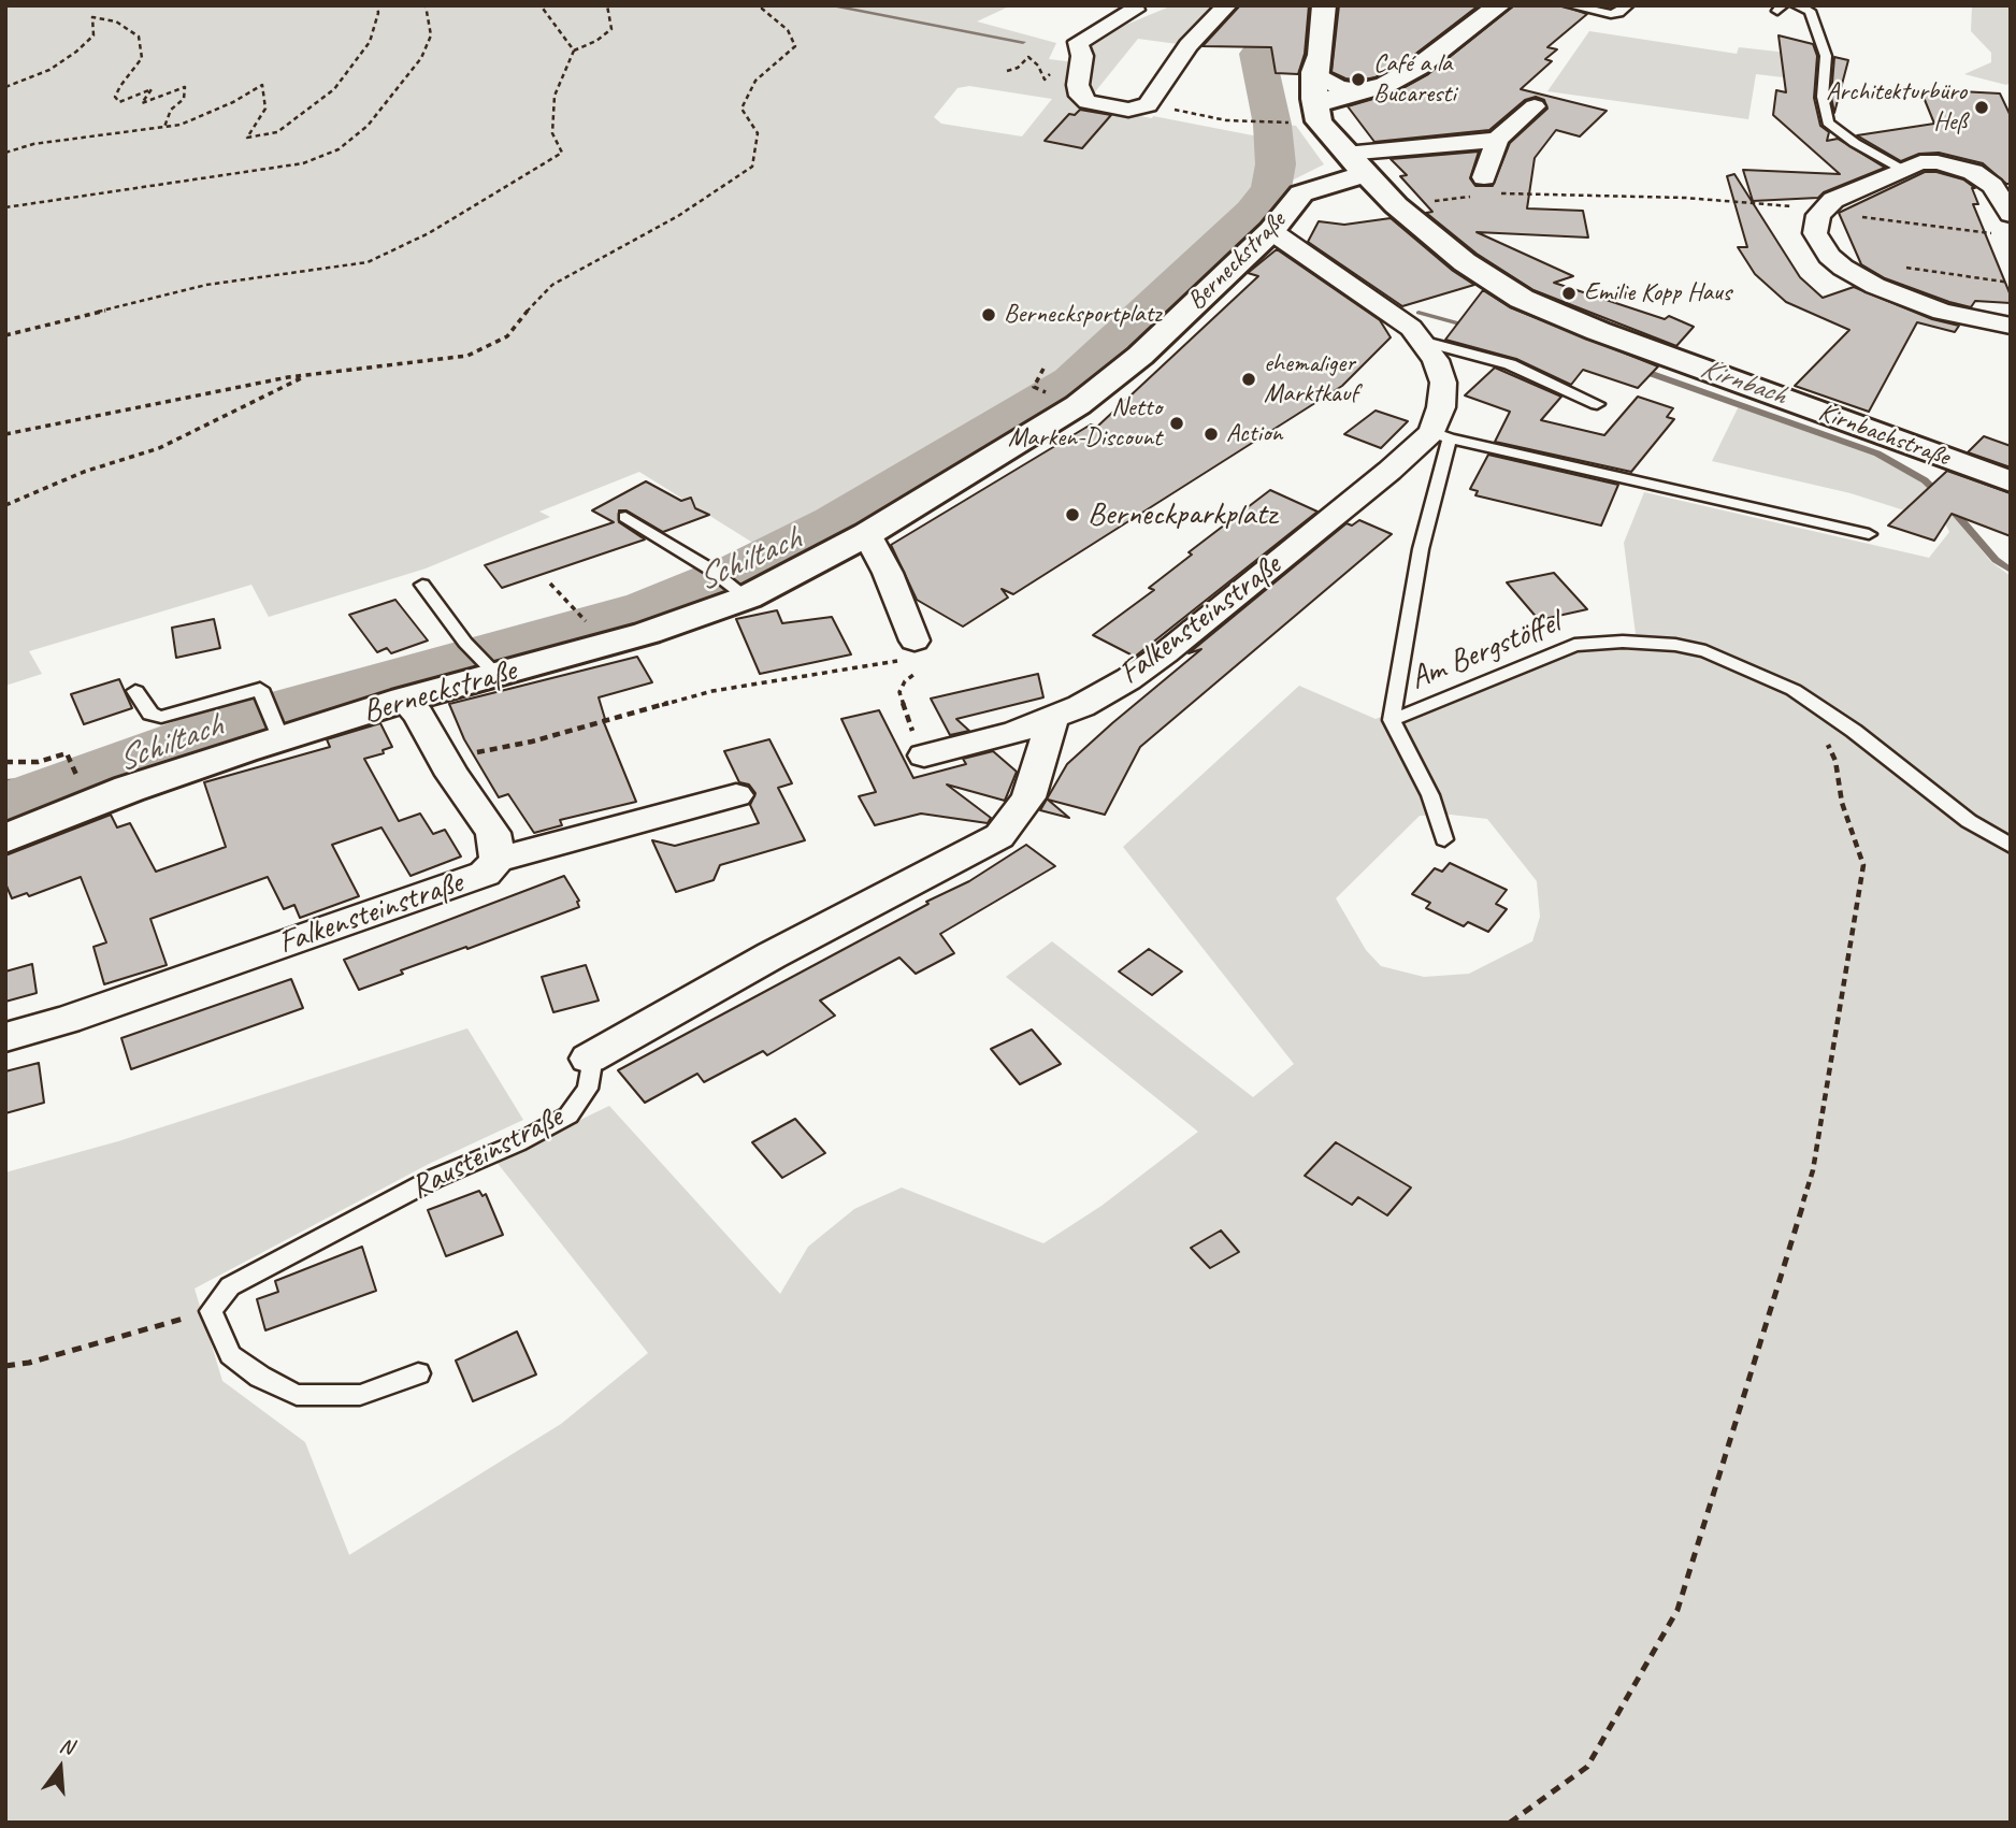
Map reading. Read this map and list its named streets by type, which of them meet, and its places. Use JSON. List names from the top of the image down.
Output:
{
  "streets": {
    "main road": ["Berneckstraße", "Kirnbachstraße"],
    "street": ["Falkensteinstraße", "Rausteinstraße"],
    "lane": ["Am Bergstöffel"]
  },
  "crossings": [
    ["Berneckstraße", "Kirnbachstraße"],
    ["Falkensteinstraße", "Am Bergstöffel"],
    ["Falkensteinstraße", "Rausteinstraße"]
  ],
  "water": ["Kirnbach", "Schiltach"],
  "places": [
    "Café a la Bucaresti",
    "Architekturbüro Heß",
    "Emilie Kopp Haus",
    "Bernecksportplatz",
    "ehemaliger Marktkauf",
    "Netto Marken-Discount",
    "Action",
    "Berneckparkplatz"
  ],
  "north": "top"
}
